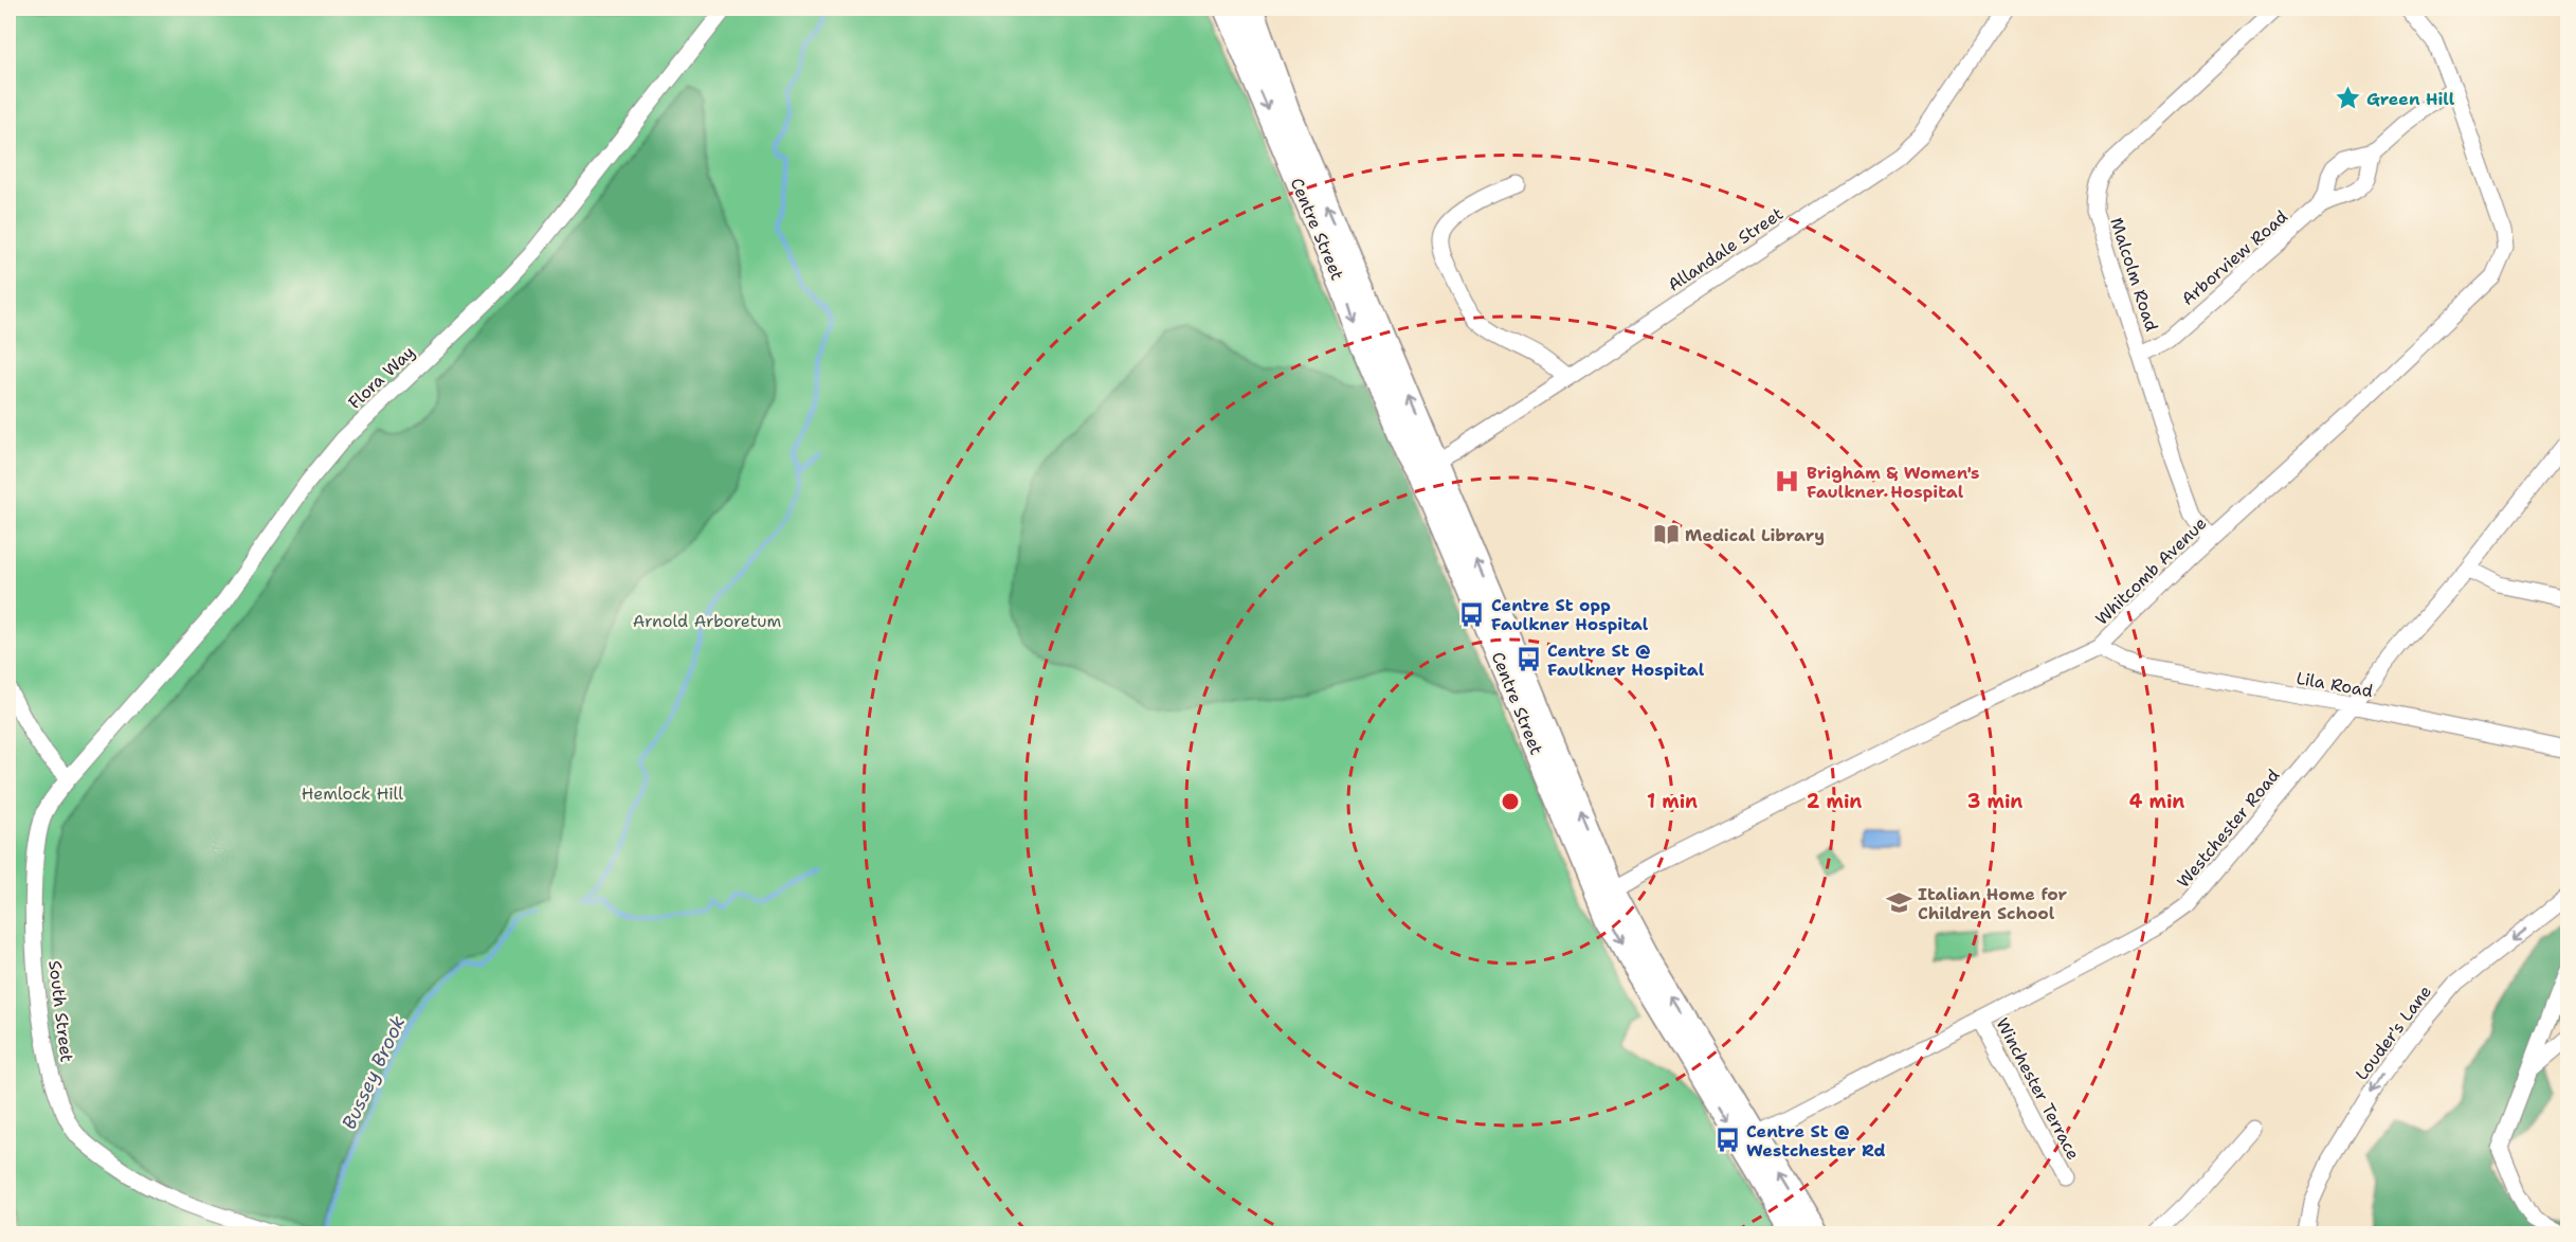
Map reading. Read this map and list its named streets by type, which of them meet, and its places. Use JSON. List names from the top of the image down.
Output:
{
  "streets": {
    "highway": ["Centre Street"],
    "street": [
      "Allandale Street",
      "Arborview Road",
      "Malcolm Road",
      "Flora Way",
      "Whitcomb Avenue",
      "Lila Road",
      "Westchester Road",
      "South Street",
      "Louder's Lane",
      "Winchester Terrace"
    ]
  },
  "crossings": [
    ["Centre Street", "Allandale Street"],
    ["Centre Street", "Whitcomb Avenue"],
    ["Centre Street", "Westchester Road"],
    ["Arborview Road", "Malcolm Road"],
    ["Arborview Road", "Whitcomb Avenue"],
    ["Malcolm Road", "Whitcomb Avenue"],
    ["Flora Way", "South Street"],
    ["Whitcomb Avenue", "Lila Road"],
    ["Lila Road", "Westchester Road"],
    ["Westchester Road", "Winchester Terrace"]
  ],
  "water": ["Bussey Brook"],
  "parks": ["Arnold Arboretum", "Hemlock Hill"],
  "places": {
    "place": ["Green Hill"],
    "hospital": ["Brigham & Women's Faulkner Hospital"],
    "library": ["Medical Library"],
    "bus stop": ["Centre St opp Faulkner Hospital", "Centre St @ Faulkner Hospital", "Centre St @ Westchester Rd"],
    "school or university": ["Italian Home for Children School"]
  },
  "rings": [
    "1 min",
    "2 min",
    "3 min",
    "4 min"
  ]
}
